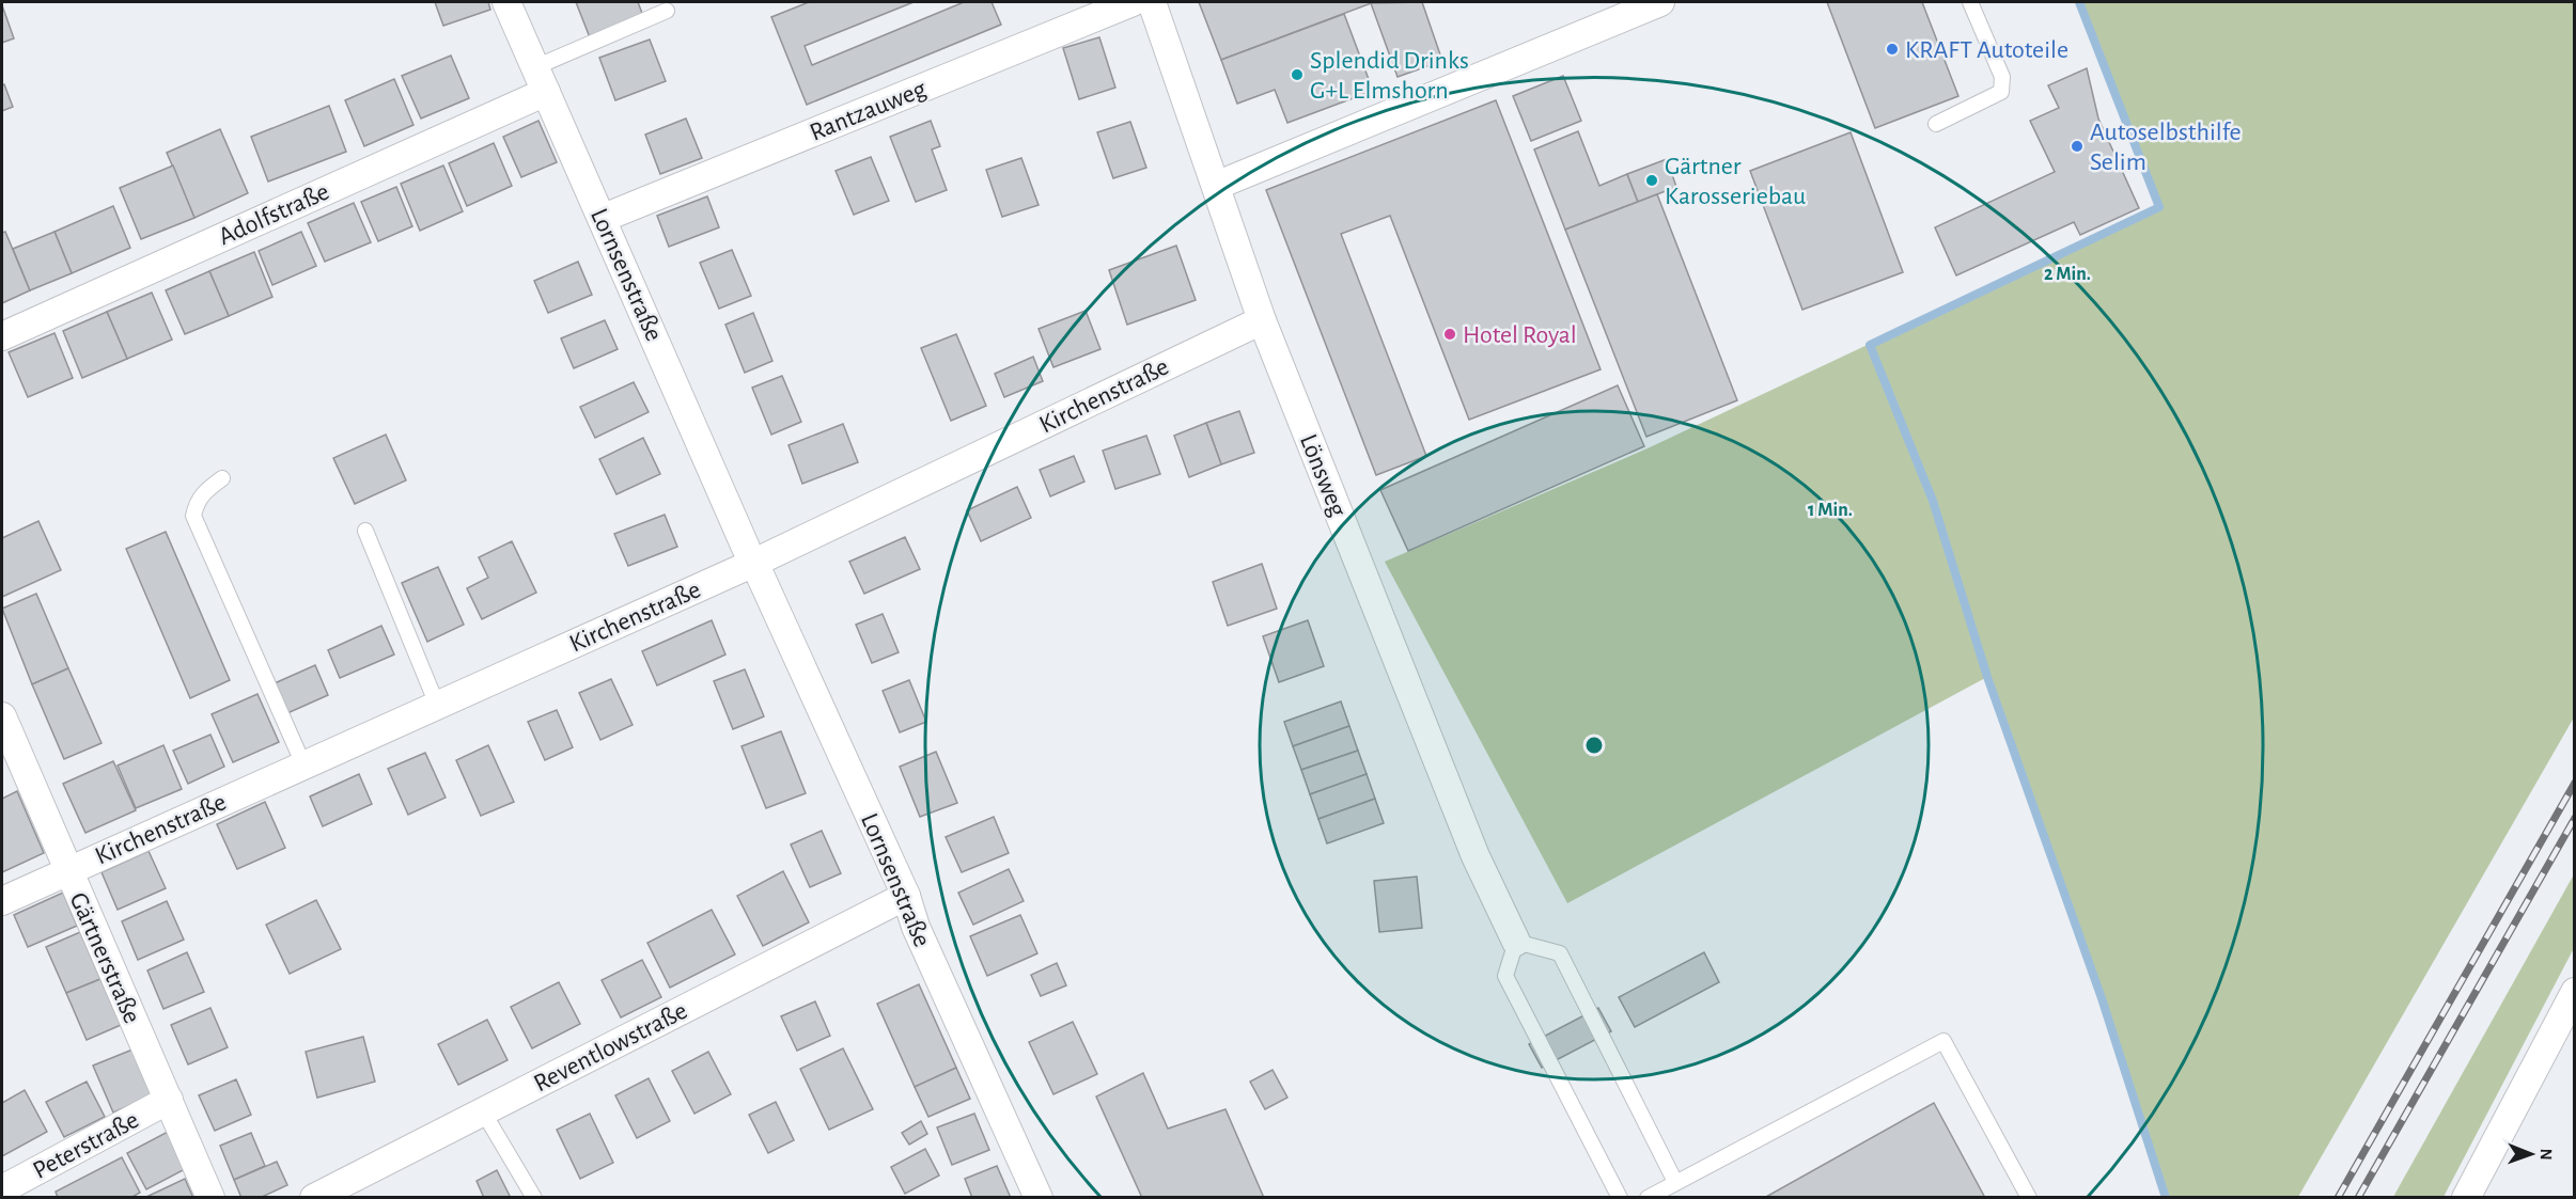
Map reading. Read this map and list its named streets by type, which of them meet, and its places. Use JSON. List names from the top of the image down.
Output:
{
  "streets": {
    "street": [
      "Rantzauweg",
      "Adolfstraße",
      "Lornsenstraße",
      "Kirchenstraße",
      "Lönsweg",
      "Gärtnerstraße",
      "Reventlowstraße",
      "Peterstraße"
    ]
  },
  "crossings": [
    ["Rantzauweg", "Lornsenstraße"],
    ["Adolfstraße", "Lornsenstraße"],
    ["Lornsenstraße", "Kirchenstraße"],
    ["Lornsenstraße", "Reventlowstraße"],
    ["Kirchenstraße", "Lönsweg"],
    ["Kirchenstraße", "Gärtnerstraße"],
    ["Gärtnerstraße", "Peterstraße"]
  ],
  "places": [
    "KRAFT Autoteile",
    "Splendid Drinks G+L Elmshorn",
    "Autoselbsthilfe Selim",
    "Gärtner Karosseriebau",
    "Hotel Royal"
  ],
  "north": "right",
  "rings": ["2 Min.", "1 Min."]
}
